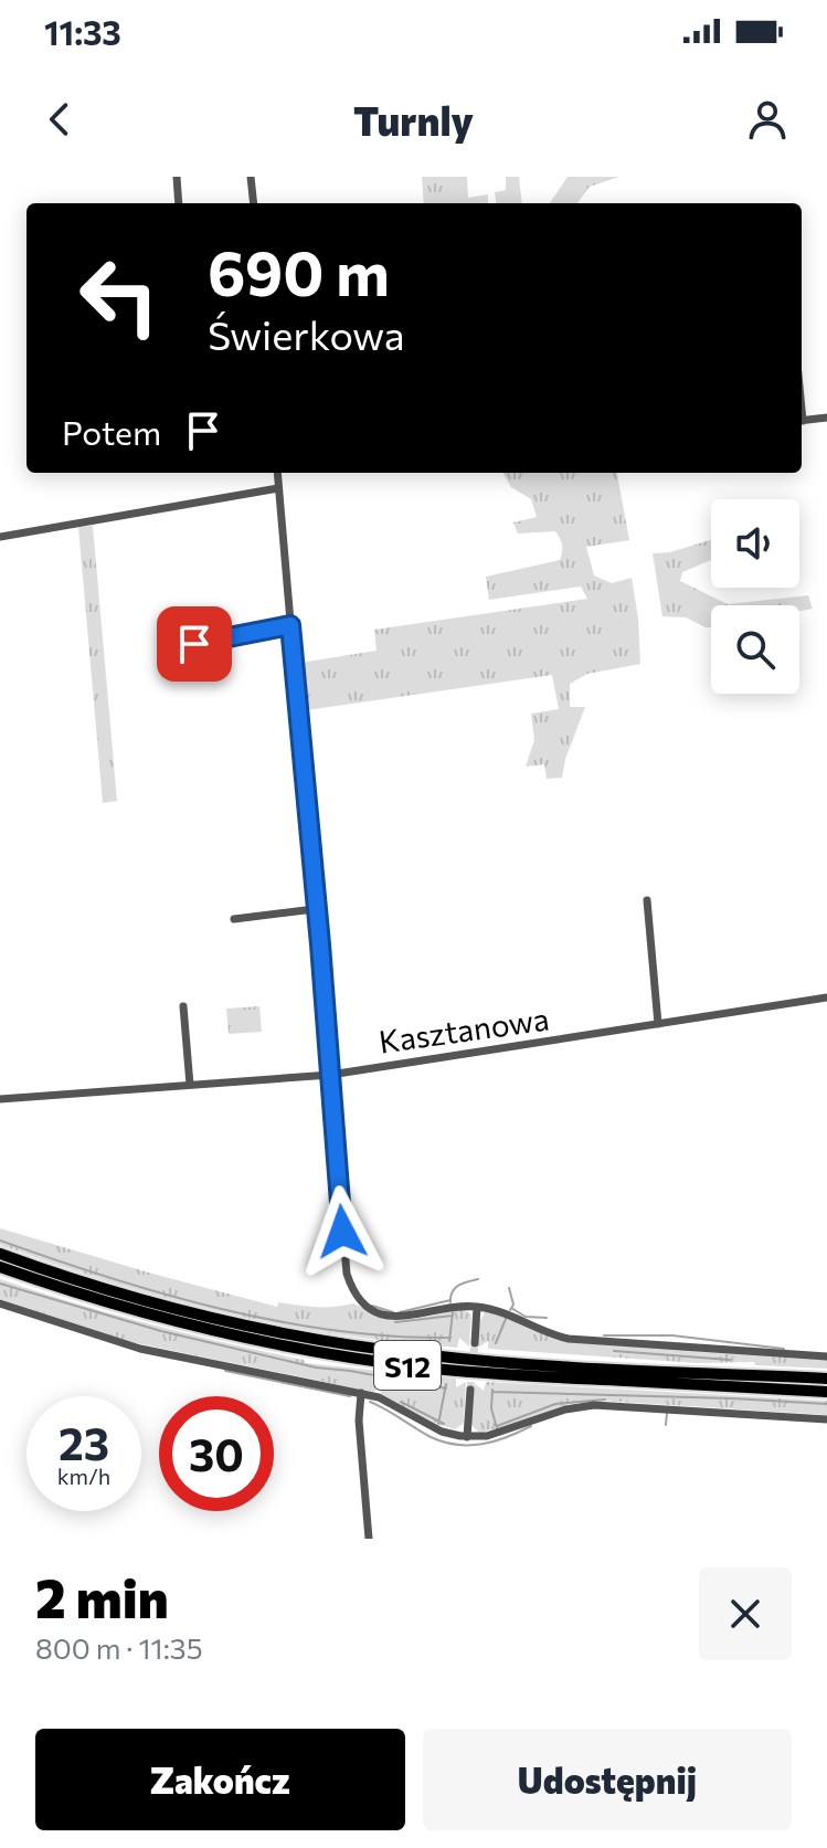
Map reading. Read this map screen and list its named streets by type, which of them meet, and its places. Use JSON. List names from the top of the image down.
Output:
{
  "streets": {
    "highway": ["S12"],
    "street": ["Kasztanowa"]
  },
  "page": {
    "status": "11:33",
    "header": "Turnly",
    "turn": ["690 m", "Świerkowa"],
    "then": "Potem",
    "speed": "23 km/h",
    "limit": "30",
    "heading": ["2 min", "800 m · 11:35"],
    "buttons": ["Zakończ", "Udostępnij"]
  }
}
